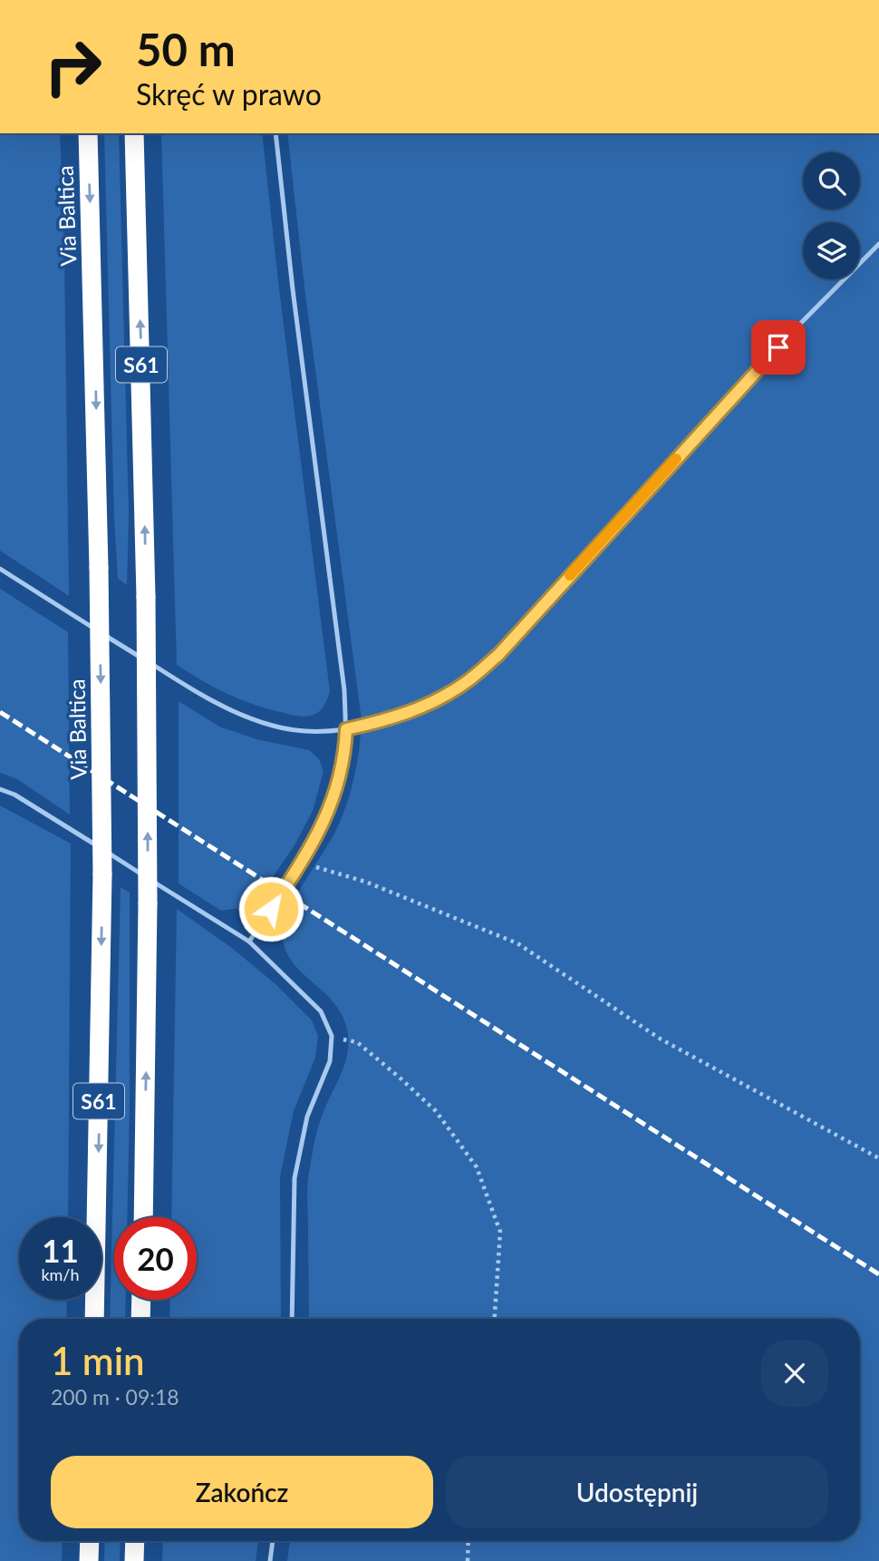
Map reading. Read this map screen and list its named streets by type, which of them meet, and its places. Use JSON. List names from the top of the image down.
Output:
{
  "streets": {
    "highway": ["Via Baltica", "S61"]
  },
  "page": {
    "turn": ["50 m", "Skręć w prawo"],
    "speed": "11 km/h",
    "limit": "20",
    "heading": ["1 min", "200 m · 09:18"],
    "buttons": ["Zakończ", "Udostępnij"]
  }
}
